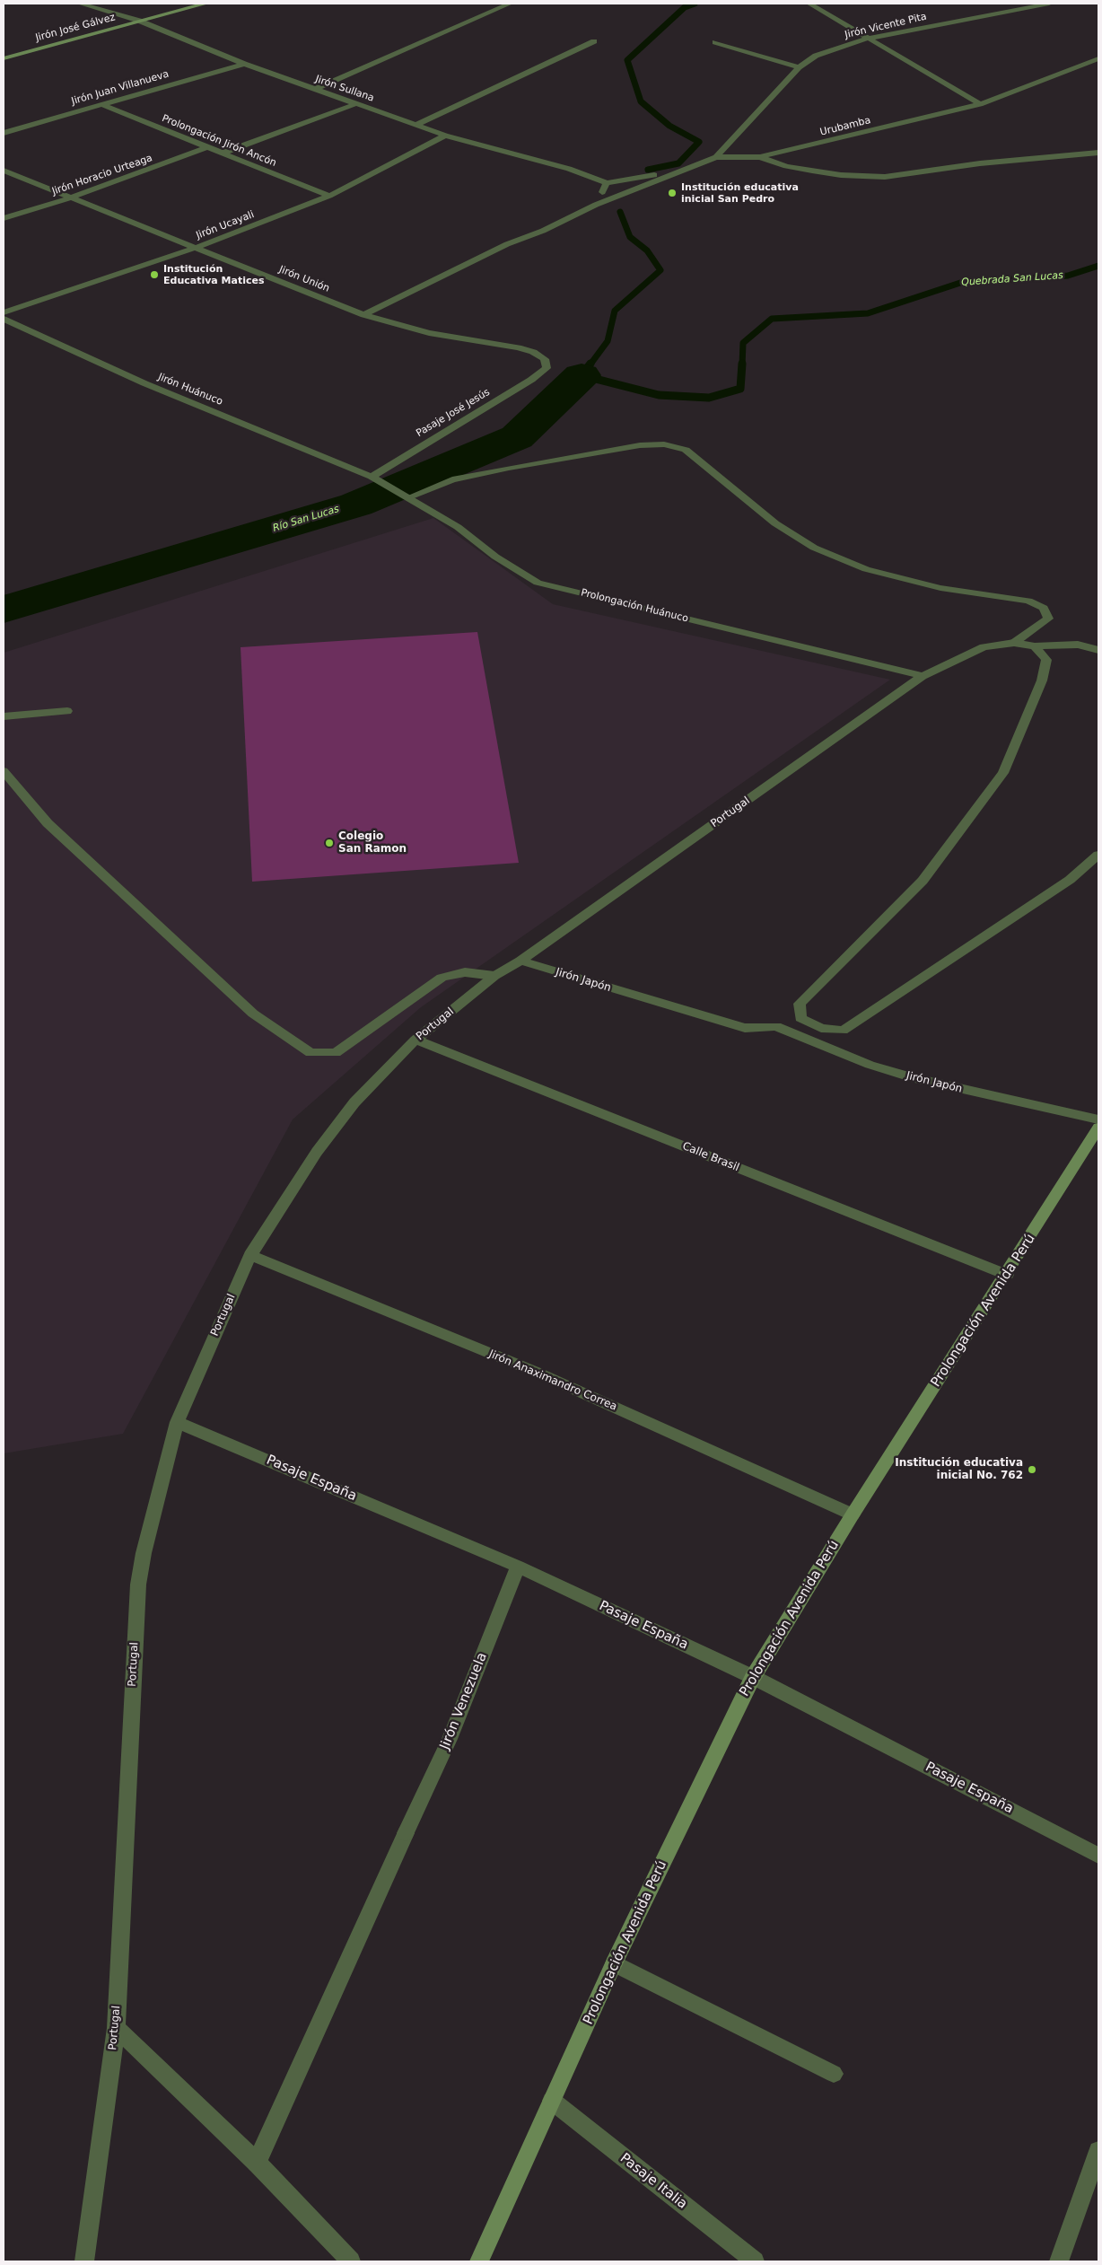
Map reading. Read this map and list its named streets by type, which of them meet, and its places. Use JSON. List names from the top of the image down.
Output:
{
  "streets": {
    "street": [
      "Jirón Vicente Pita",
      "Jirón José Gálvez",
      "Jirón Juan Villanueva",
      "Jirón Sullana",
      "Urubamba",
      "Prolongación Jirón Ancón",
      "Jirón Horacio Urteaga",
      "Jirón Ucayali",
      "Jirón Unión",
      "Jirón Huánuco",
      "Pasaje José Jesús",
      "Prolongación Huánuco",
      "Portugal",
      "Jirón Japón",
      "Calle Brasil",
      "Prolongación Avenida Perú",
      "Jirón Anaximandro Correa",
      "Pasaje España",
      "Jirón Venezuela",
      "Pasaje Italia"
    ]
  },
  "crossings": [
    ["Jirón Vicente Pita", "Urubamba"],
    ["Jirón José Gálvez", "Jirón Sullana"],
    ["Jirón Juan Villanueva", "Jirón Sullana"],
    ["Jirón Juan Villanueva", "Prolongación Jirón Ancón"],
    ["Jirón Sullana", "Jirón Ucayali"],
    ["Urubamba", "Jirón Unión"],
    ["Prolongación Jirón Ancón", "Jirón Horacio Urteaga"],
    ["Prolongación Jirón Ancón", "Jirón Ucayali"],
    ["Jirón Horacio Urteaga", "Jirón Unión"],
    ["Jirón Ucayali", "Jirón Unión"],
    ["Jirón Unión", "Pasaje José Jesús"],
    ["Jirón Huánuco", "Pasaje José Jesús"],
    ["Jirón Huánuco", "Prolongación Huánuco"],
    ["Pasaje José Jesús", "Prolongación Huánuco"],
    ["Prolongación Huánuco", "Portugal"],
    ["Portugal", "Jirón Japón"],
    ["Portugal", "Calle Brasil"],
    ["Portugal", "Jirón Anaximandro Correa"],
    ["Portugal", "Pasaje España"],
    ["Calle Brasil", "Prolongación Avenida Perú"],
    ["Prolongación Avenida Perú", "Jirón Anaximandro Correa"],
    ["Prolongación Avenida Perú", "Pasaje España"],
    ["Prolongación Avenida Perú", "Pasaje Italia"],
    ["Pasaje España", "Jirón Venezuela"]
  ],
  "water": ["Quebrada San Lucas", "Río San Lucas"],
  "places": [
    "Institución educativa inicial San Pedro",
    "Institución Educativa Matices",
    "Colegio San Ramon",
    "Institución educativa inicial No. 762"
  ]
}
